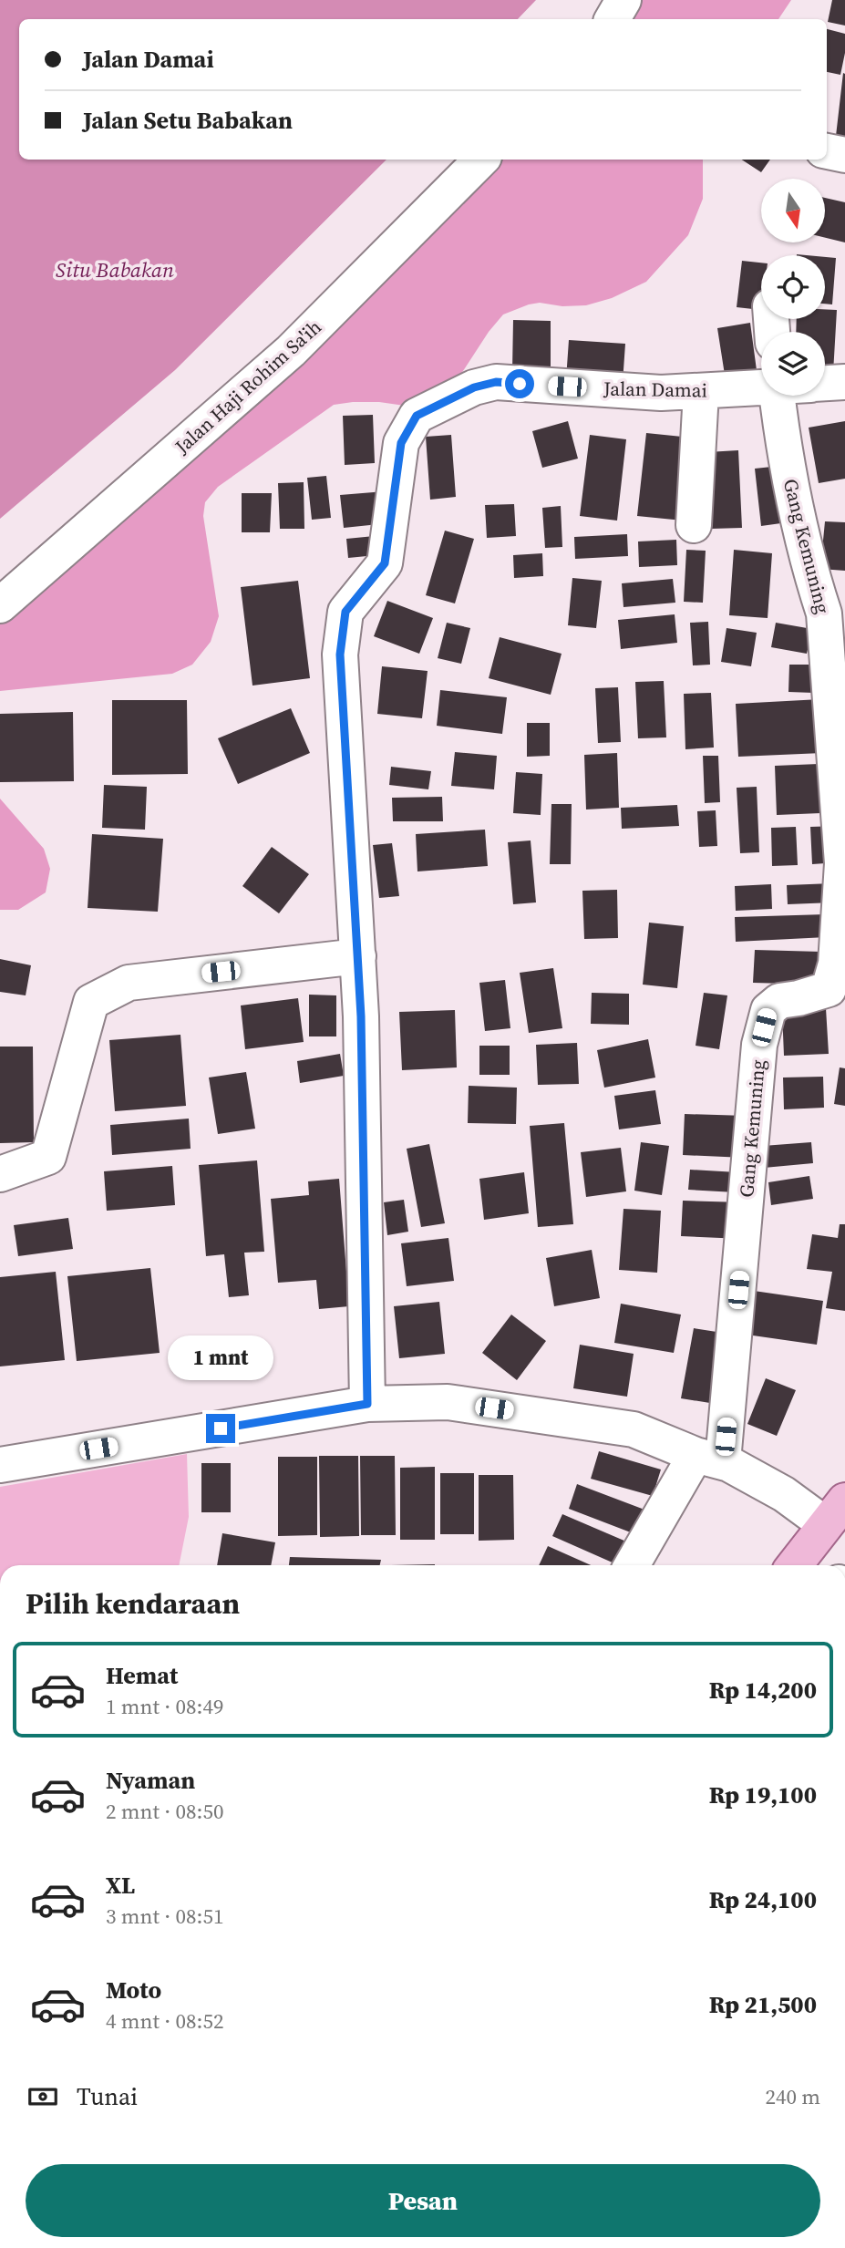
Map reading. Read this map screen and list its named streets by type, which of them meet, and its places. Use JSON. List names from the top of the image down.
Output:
{
  "streets": {
    "street": ["Jalan Haji Rohim Sa'ih", "Jalan Damai", "Gang Kemuning"]
  },
  "water": ["Situ Babakan"],
  "north": "bottom",
  "page": {
    "banner": ["Jalan Damai", "Jalan Setu Babakan"],
    "bubble": "1 mnt",
    "heading": "Pilih kendaraan",
    "list": [
      {
        "name": "Hemat",
        "note": "1 mnt · 08:49",
        "value": "Rp 14,200"
      },
      {
        "name": "Nyaman",
        "note": "2 mnt · 08:50",
        "value": "Rp 19,100"
      },
      {
        "name": "XL",
        "note": "3 mnt · 08:51",
        "value": "Rp 24,100"
      },
      {
        "name": "Moto",
        "note": "4 mnt · 08:52",
        "value": "Rp 21,500"
      }
    ],
    "pay": ["Tunai", "240 m"],
    "buttons": "Pesan"
  }
}
